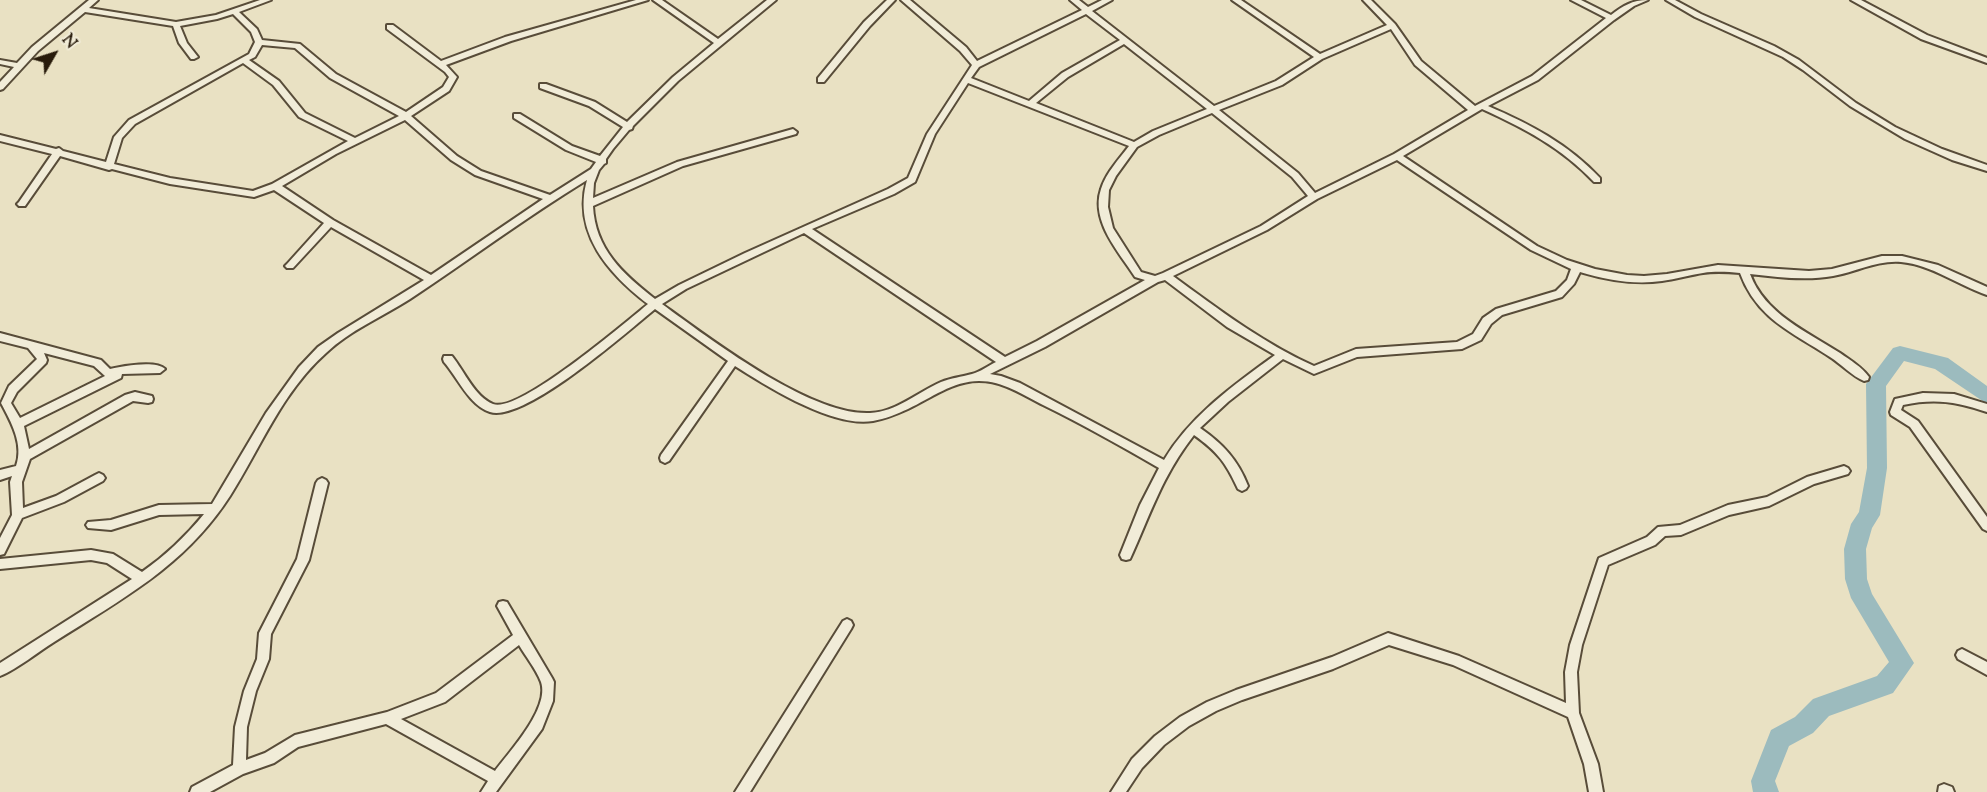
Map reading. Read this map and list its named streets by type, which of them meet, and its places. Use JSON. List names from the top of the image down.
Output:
{
  "north": "top right"
}
